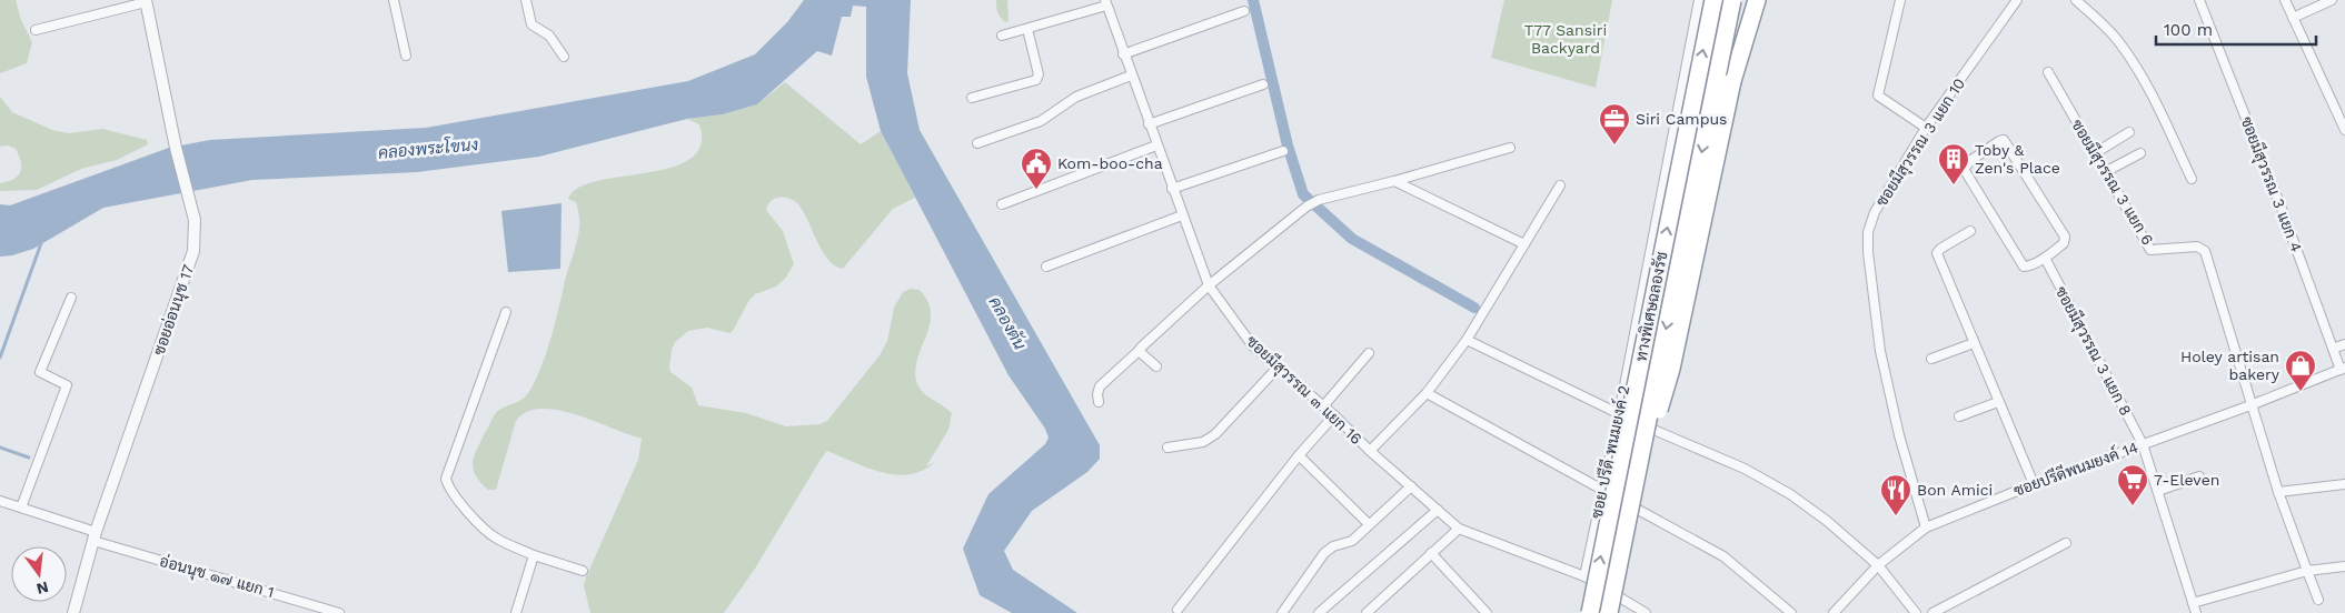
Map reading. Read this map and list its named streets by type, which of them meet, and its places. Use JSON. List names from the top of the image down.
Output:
{
  "streets": {
    "highway": ["ทางพิเศษฉลองรัช"],
    "street": [
      "ซอยมีสุวรรณ 3 แยก 10",
      "ซอยมีสุวรรณ 3 แยก 6",
      "ซอยมีสุวรรณ 3 แยก 4",
      "ซอยอ่อนนุช 17",
      "ซอยมีสุวรรณ 3 แยก 8",
      "ซอยมีสุวรรณ ๓ แยก 16",
      "ซอย ปรีดี พนมยงค์ 2",
      "ซอยปรีดีพนมยงค์ 14",
      "อ่อนนุช ๑๗ แยก 1"
    ]
  },
  "crossings": [
    ["ซอยมีสุวรรณ 3 แยก 10", "ซอยปรีดีพนมยงค์ 14"],
    ["ซอยมีสุวรรณ 3 แยก 6", "ซอยปรีดีพนมยงค์ 14"],
    ["ซอยมีสุวรรณ 3 แยก 4", "ซอยปรีดีพนมยงค์ 14"],
    ["ซอยอ่อนนุช 17", "อ่อนนุช ๑๗ แยก 1"],
    ["ซอยมีสุวรรณ 3 แยก 8", "ซอยปรีดีพนมยงค์ 14"],
    ["ซอยมีสุวรรณ ๓ แยก 16", "ซอย ปรีดี พนมยงค์ 2"]
  ],
  "water": ["คลองพระโขนง", "คลองตัน"],
  "parks": ["T77 Sansiri Backyard"],
  "places": {
    "office": ["Siri Campus"],
    "building": ["Toby & Zen's Place"],
    "public building": ["Kom-boo-cha"],
    "shop": ["Holey artisan bakery"],
    "supermarket": ["7-Eleven"],
    "restaurant": ["Bon Amici"]
  },
  "scale_bar": "100 m",
  "north": "bottom"
}
